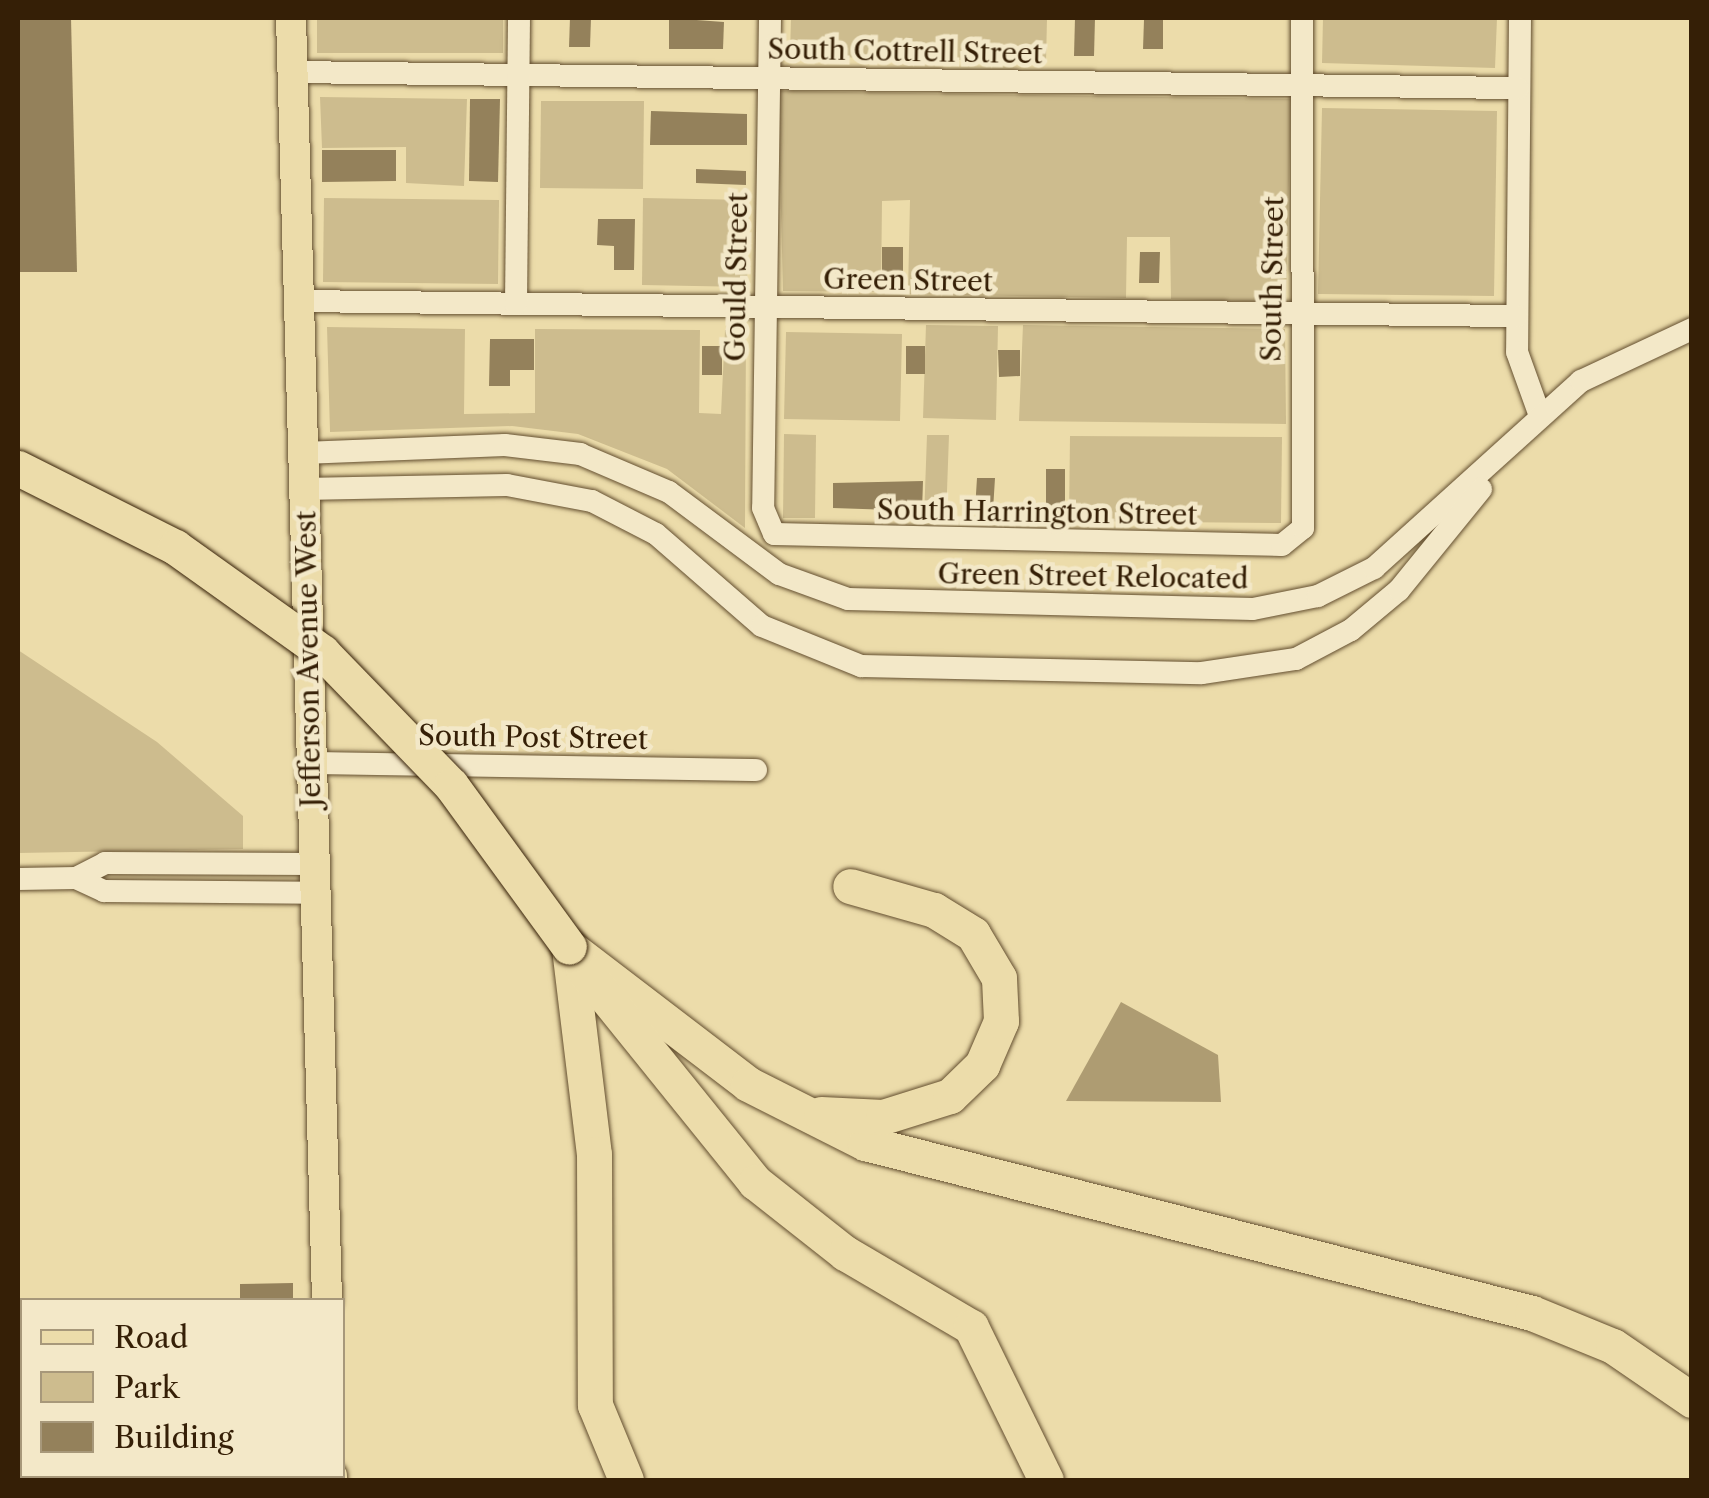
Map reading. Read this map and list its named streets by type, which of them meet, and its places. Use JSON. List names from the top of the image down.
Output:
{
  "streets": {
    "main road": ["Jefferson Avenue West"],
    "street": [
      "South Cottrell Street",
      "Gould Street",
      "South Street",
      "Green Street",
      "South Harrington Street",
      "Green Street Relocated",
      "South Post Street"
    ]
  },
  "crossings": [
    ["South Cottrell Street", "Gould Street"],
    ["South Cottrell Street", "South Street"],
    ["South Cottrell Street", "Jefferson Avenue West"],
    ["Gould Street", "Green Street"],
    ["Gould Street", "South Harrington Street"],
    ["South Street", "Green Street"],
    ["South Street", "South Harrington Street"],
    ["Green Street", "Jefferson Avenue West"],
    ["Green Street Relocated", "Jefferson Avenue West"],
    ["Jefferson Avenue West", "South Post Street"]
  ],
  "legend": ["Road", "Park", "Building"]
}
